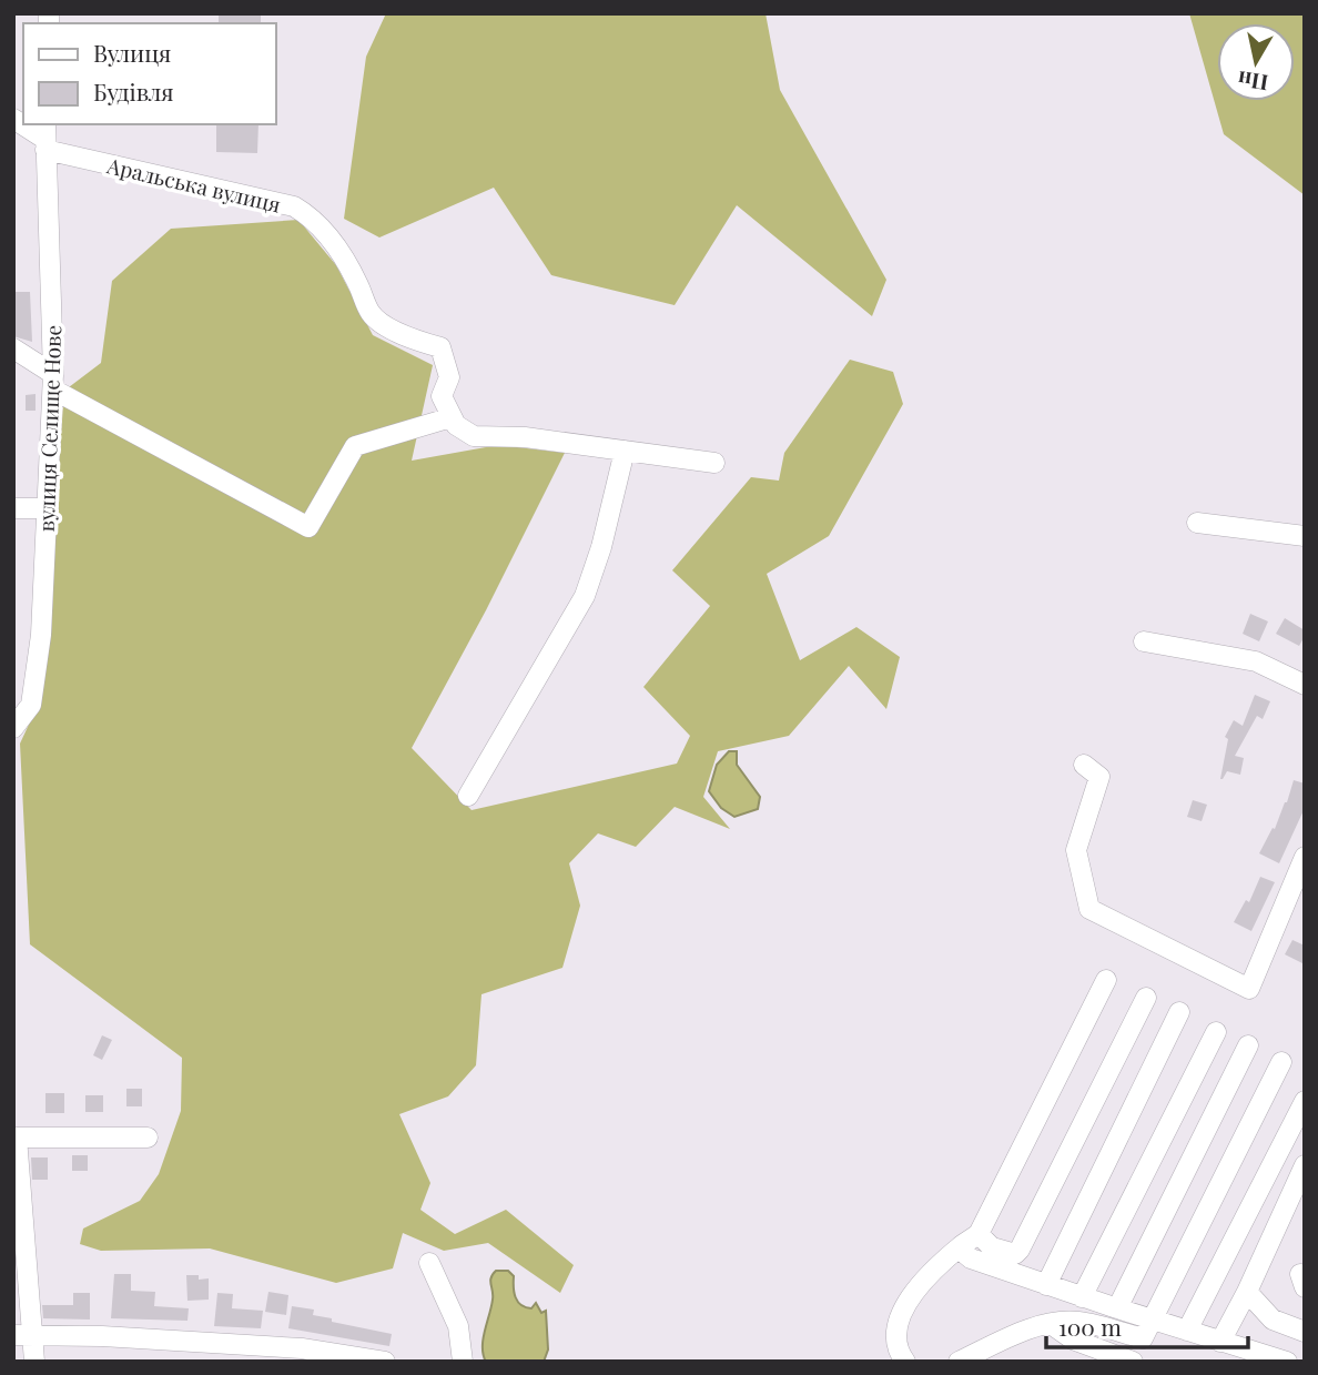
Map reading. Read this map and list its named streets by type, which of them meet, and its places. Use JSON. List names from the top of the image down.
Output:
{
  "streets": {
    "street": ["Аральська вулиця", "вулиця Селище Нове"]
  },
  "crossings": [
    ["Аральська вулиця", "вулиця Селище Нове"]
  ],
  "legend": ["Вулиця", "Будівля"],
  "scale_bar": "100 m",
  "north": "bottom"
}
